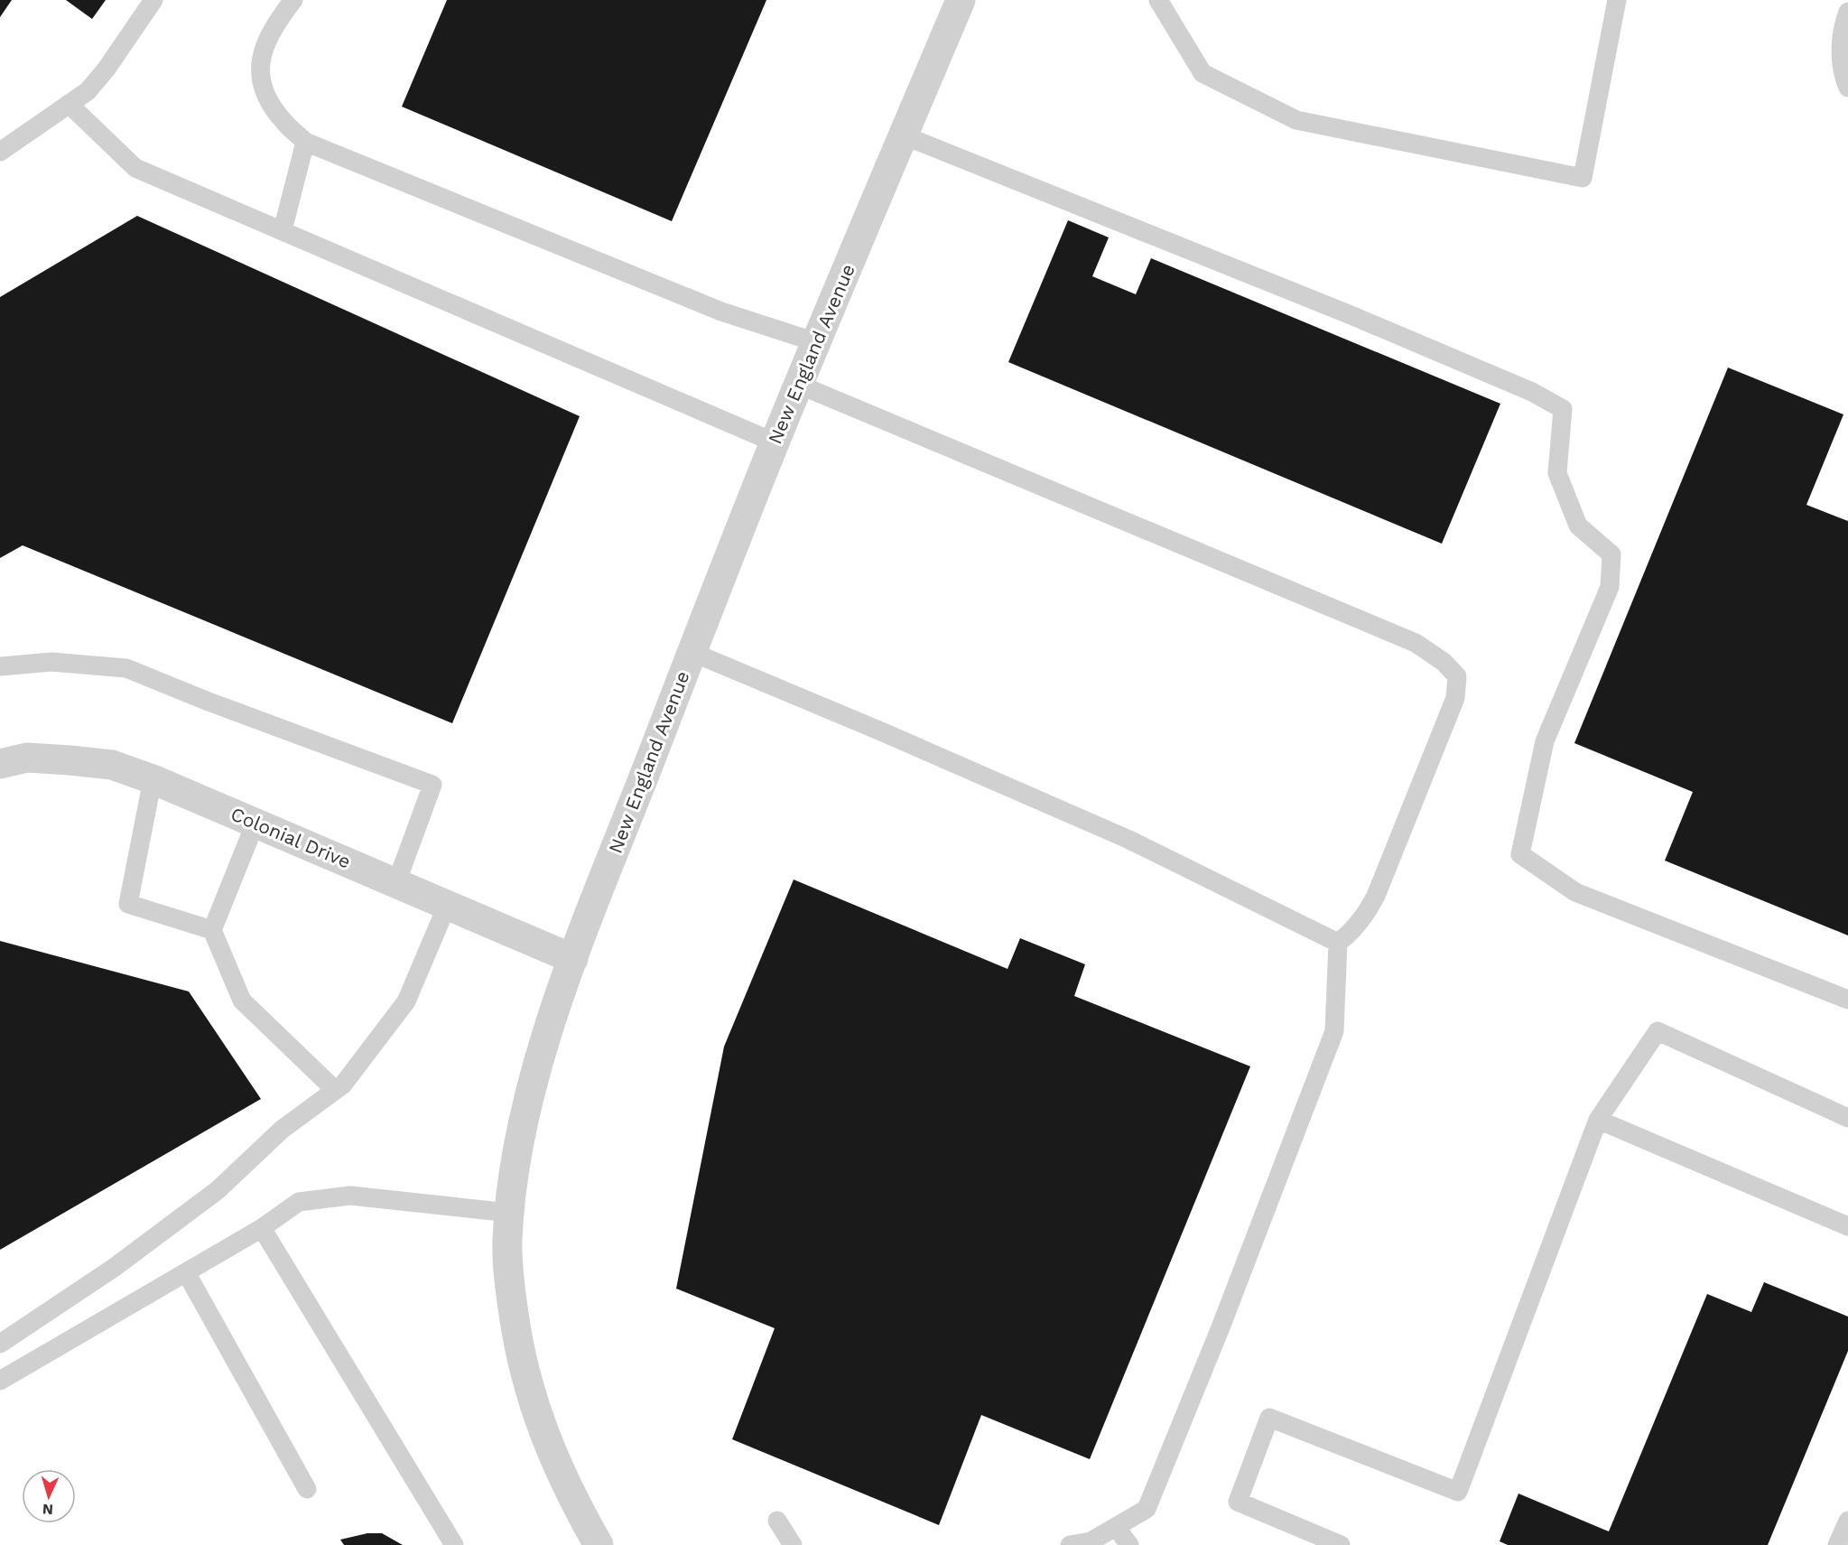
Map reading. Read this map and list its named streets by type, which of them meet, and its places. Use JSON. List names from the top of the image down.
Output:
{
  "streets": {
    "street": ["New England Avenue", "Colonial Drive"]
  },
  "crossings": [
    ["New England Avenue", "Colonial Drive"]
  ],
  "north": "bottom"
}
